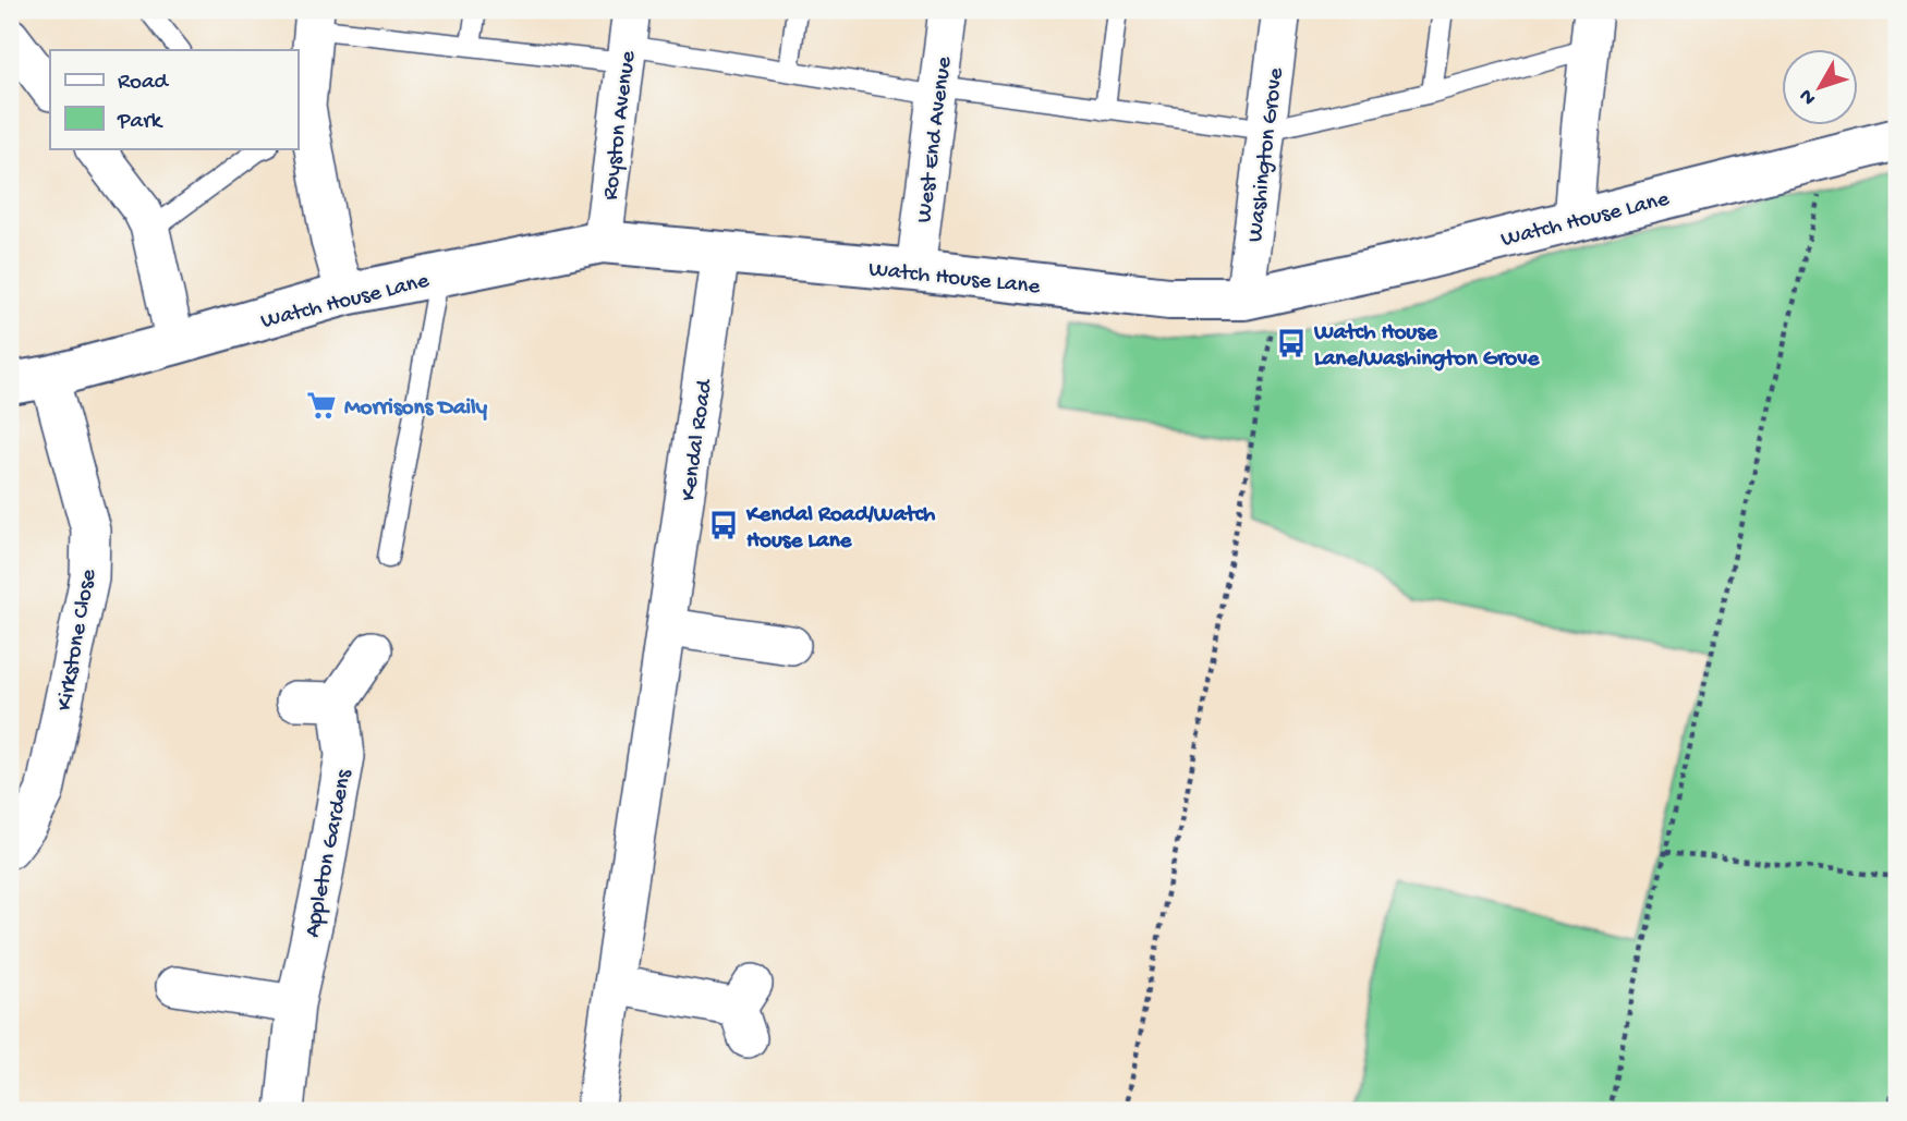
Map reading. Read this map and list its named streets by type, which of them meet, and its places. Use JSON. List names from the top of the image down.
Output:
{
  "streets": {
    "street": [
      "Royston Avenue",
      "West End Avenue",
      "Washington Grove",
      "Watch House Lane",
      "Kendal Road",
      "Kirkstone Close",
      "Appleton Gardens"
    ]
  },
  "crossings": [
    ["Royston Avenue", "Watch House Lane"],
    ["West End Avenue", "Watch House Lane"],
    ["Washington Grove", "Watch House Lane"],
    ["Watch House Lane", "Kendal Road"],
    ["Watch House Lane", "Kirkstone Close"]
  ],
  "places": {
    "bus stop": ["Watch House Lane/Washington Grove", "Kendal Road/Watch House Lane"],
    "supermarket": ["Morrisons Daily"]
  },
  "legend": ["Road", "Park"],
  "north": "bottom left"
}
